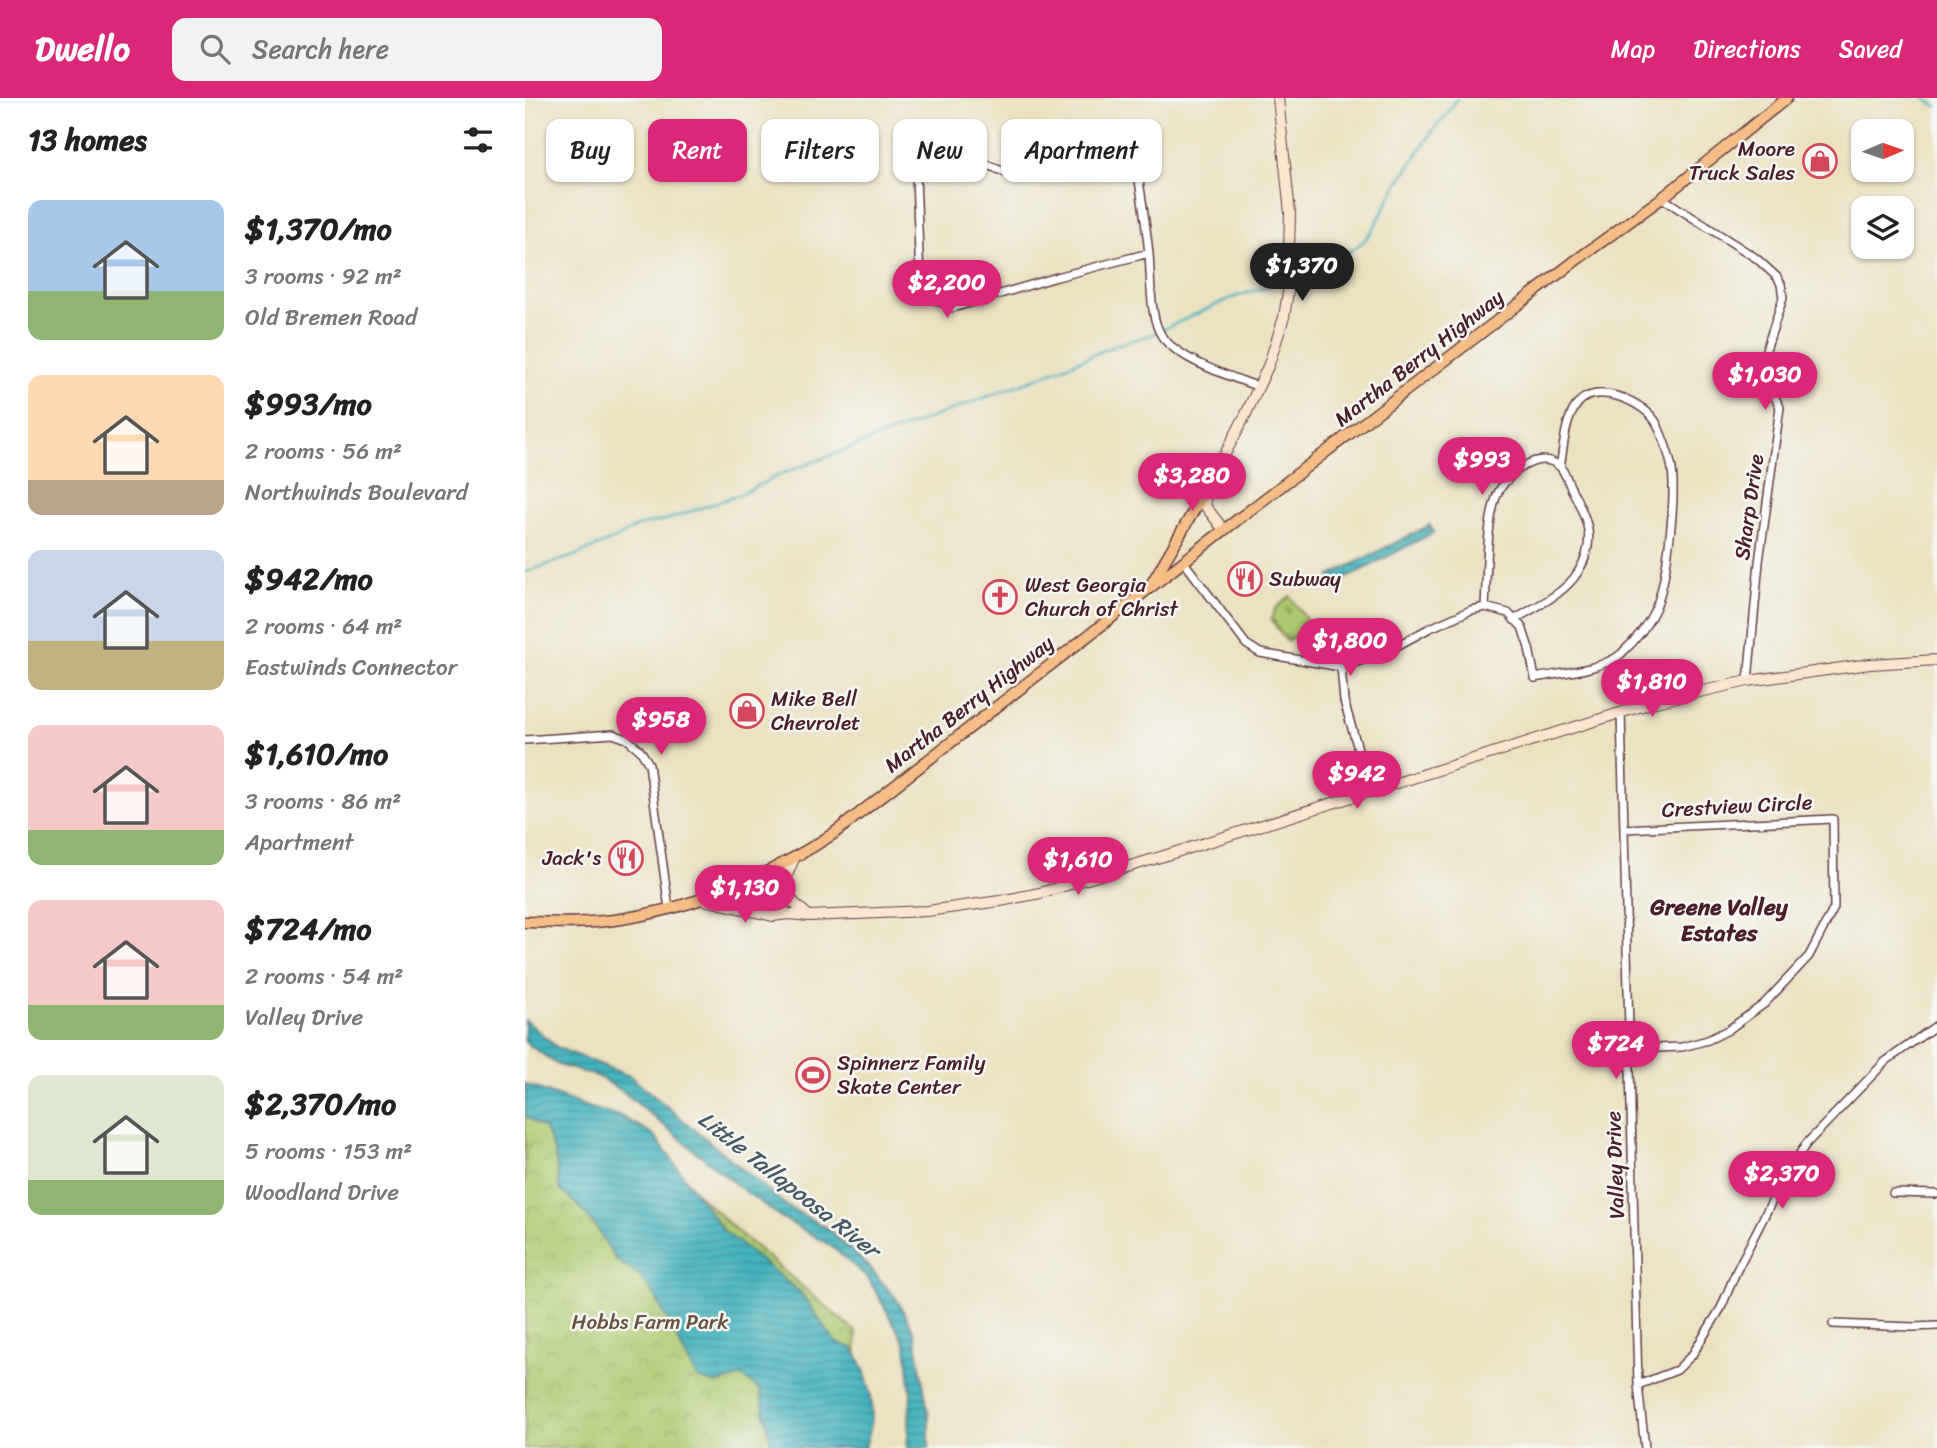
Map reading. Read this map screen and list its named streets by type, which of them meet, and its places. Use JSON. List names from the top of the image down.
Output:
{
  "streets": {
    "main road": ["Martha Berry Highway"],
    "street": ["Sharp Drive", "Crestview Circle", "Valley Drive"]
  },
  "crossings": [
    ["Martha Berry Highway", "Sharp Drive"],
    ["Crestview Circle", "Valley Drive"]
  ],
  "districts": ["Greene Valley Estates"],
  "water": ["Little Tallapoosa River"],
  "parks": ["Hobbs Farm Park"],
  "places": {
    "shop": ["Moore Truck Sales", "Mike Bell Chevrolet"],
    "restaurant": ["Subway", "Jack's"],
    "church": ["West Georgia Church of Christ"],
    "sports": ["Spinnerz Family Skate Center"]
  },
  "north": "right",
  "page": {
    "header": "Dwello",
    "search": "Search here",
    "nav": ["Map", "Directions", "Saved"],
    "heading": "13 homes",
    "chip": [
      "Buy",
      "Rent",
      "Filters",
      "New",
      "Apartment"
    ],
    "list": [
      {
        "name": "$1,370/mo",
        "note": "3 rooms · 92 m² · Old Bremen Road"
      },
      {
        "name": "$993/mo",
        "note": "2 rooms · 56 m² · Northwinds Boulevard"
      },
      {
        "name": "$942/mo",
        "note": "2 rooms · 64 m² · Eastwinds Connector"
      },
      {
        "name": "$1,610/mo",
        "note": "3 rooms · 86 m² · Apartment"
      },
      {
        "name": "$724/mo",
        "note": "2 rooms · 54 m² · Valley Drive"
      },
      {
        "name": "$2,370/mo",
        "note": "5 rooms · 153 m² · Woodland Drive"
      }
    ],
    "price": [
      "$1,370",
      "$2,200",
      "$1,030",
      "$993",
      "$3,280",
      "$1,800",
      "$1,810",
      "$958",
      "$942",
      "$1,610",
      "$1,130",
      "$724",
      "$2,370"
    ]
  }
}
